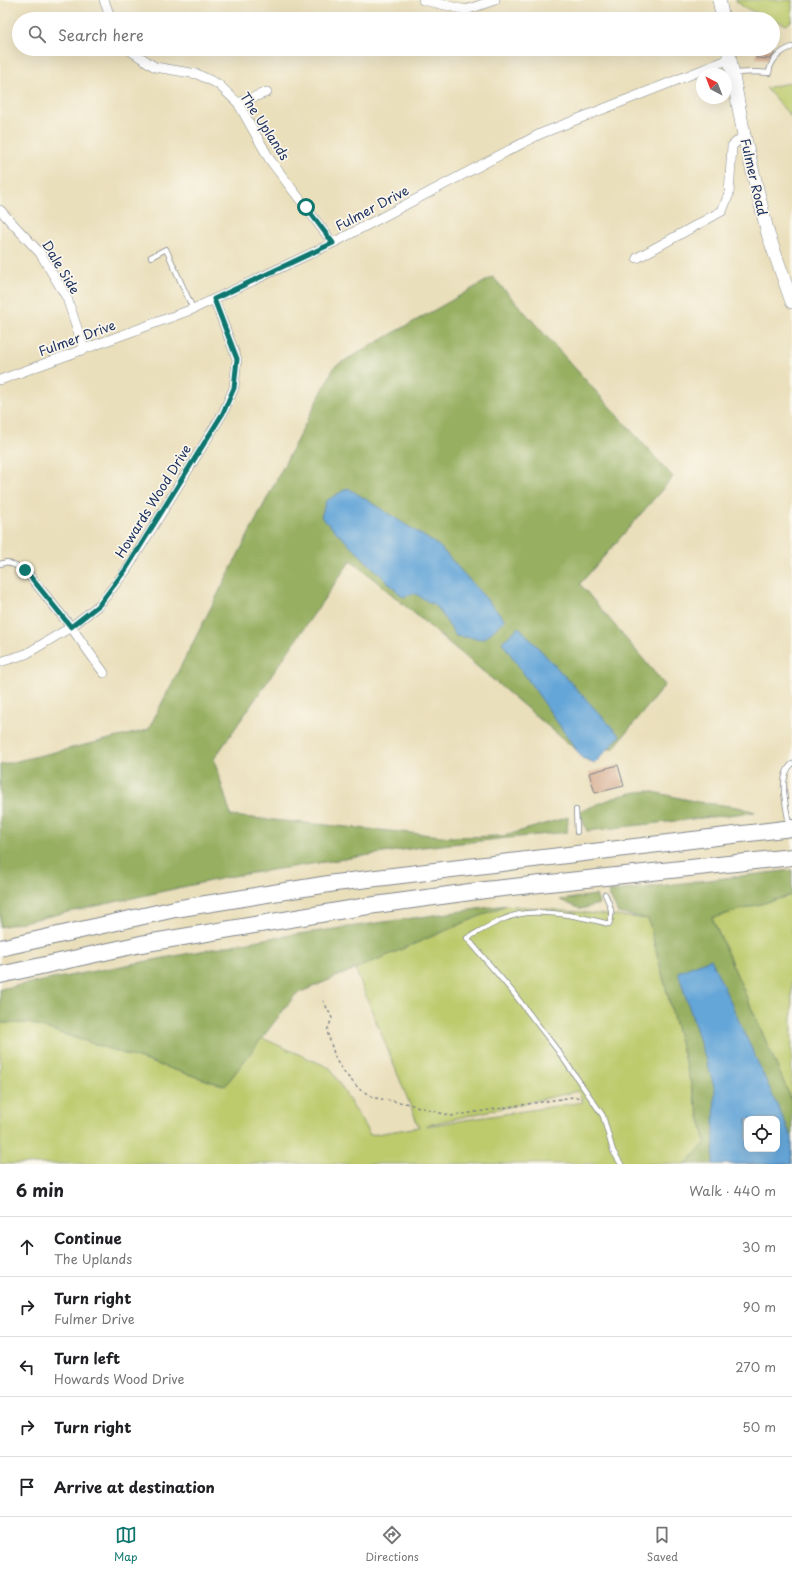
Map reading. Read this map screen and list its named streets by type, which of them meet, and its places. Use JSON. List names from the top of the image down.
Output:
{
  "streets": {
    "street": [
      "The Uplands",
      "Fulmer Road",
      "Fulmer Drive",
      "Dale Side",
      "Howards Wood Drive"
    ]
  },
  "crossings": [
    ["The Uplands", "Fulmer Drive"],
    ["Fulmer Drive", "Dale Side"],
    ["Fulmer Drive", "Howards Wood Drive"]
  ],
  "north": "top left",
  "page": {
    "search": "Search here",
    "heading": ["6 min", "Walk · 440 m"],
    "list": [
      ["Continue", "The Uplands", "30 m"],
      ["Turn right", "Fulmer Drive", "90 m"],
      ["Turn left", "Howards Wood Drive", "270 m"],
      ["Turn right", "50 m"],
      "Arrive at destination"
    ],
    "nav": ["Map", "Directions", "Saved"]
  }
}
